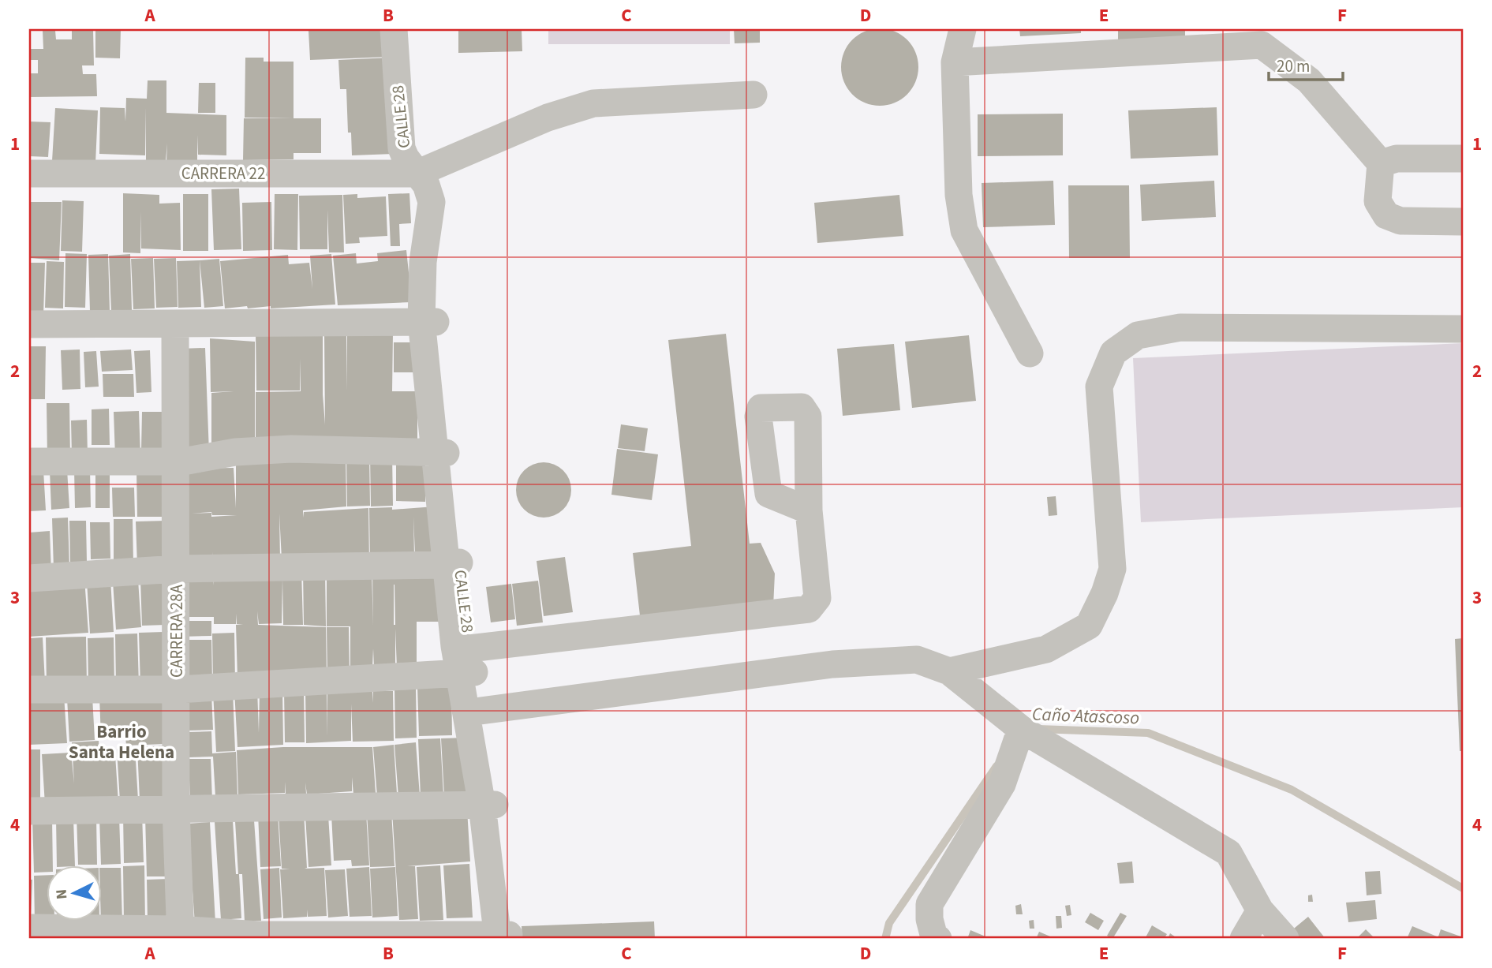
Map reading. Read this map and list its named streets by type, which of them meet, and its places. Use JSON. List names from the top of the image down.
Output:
{
  "streets": {
    "street": ["CALLE 28", "CARRERA 22", "CARRERA 28A"]
  },
  "crossings": [
    ["CALLE 28", "CARRERA 22"]
  ],
  "districts": ["Barrio Santa Helena"],
  "water": ["Caño Atascoso"],
  "scale_bar": "20 m",
  "north": "left",
  "grid": {
    "columns": [
      "A",
      "B",
      "C",
      "D",
      "E",
      "F"
    ],
    "rows": [
      "1",
      "2",
      "3",
      "4"
    ]
  }
}
